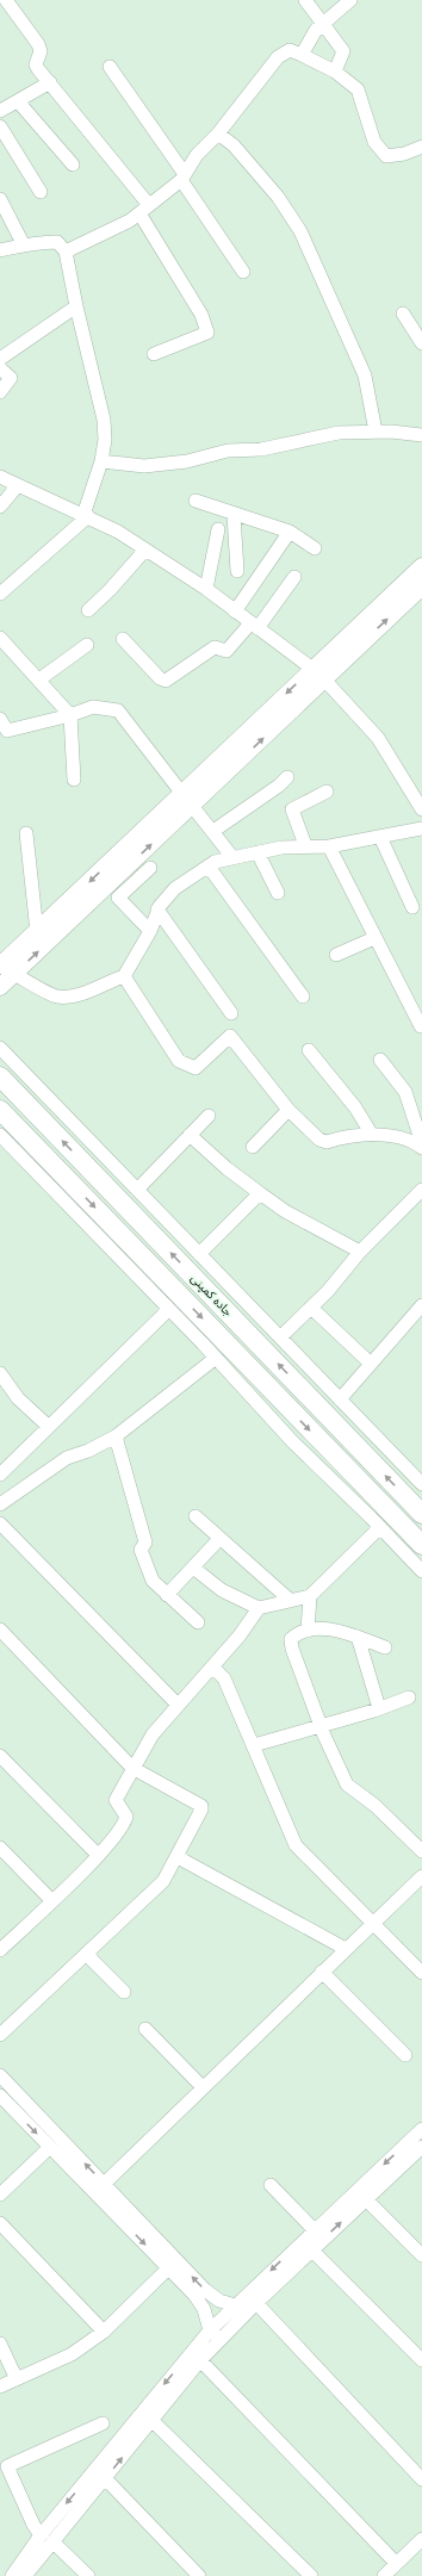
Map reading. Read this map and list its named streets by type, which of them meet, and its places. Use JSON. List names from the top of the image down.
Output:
{
  "streets": {
    "highway": ["جاده کمپنی"]
  }
}
